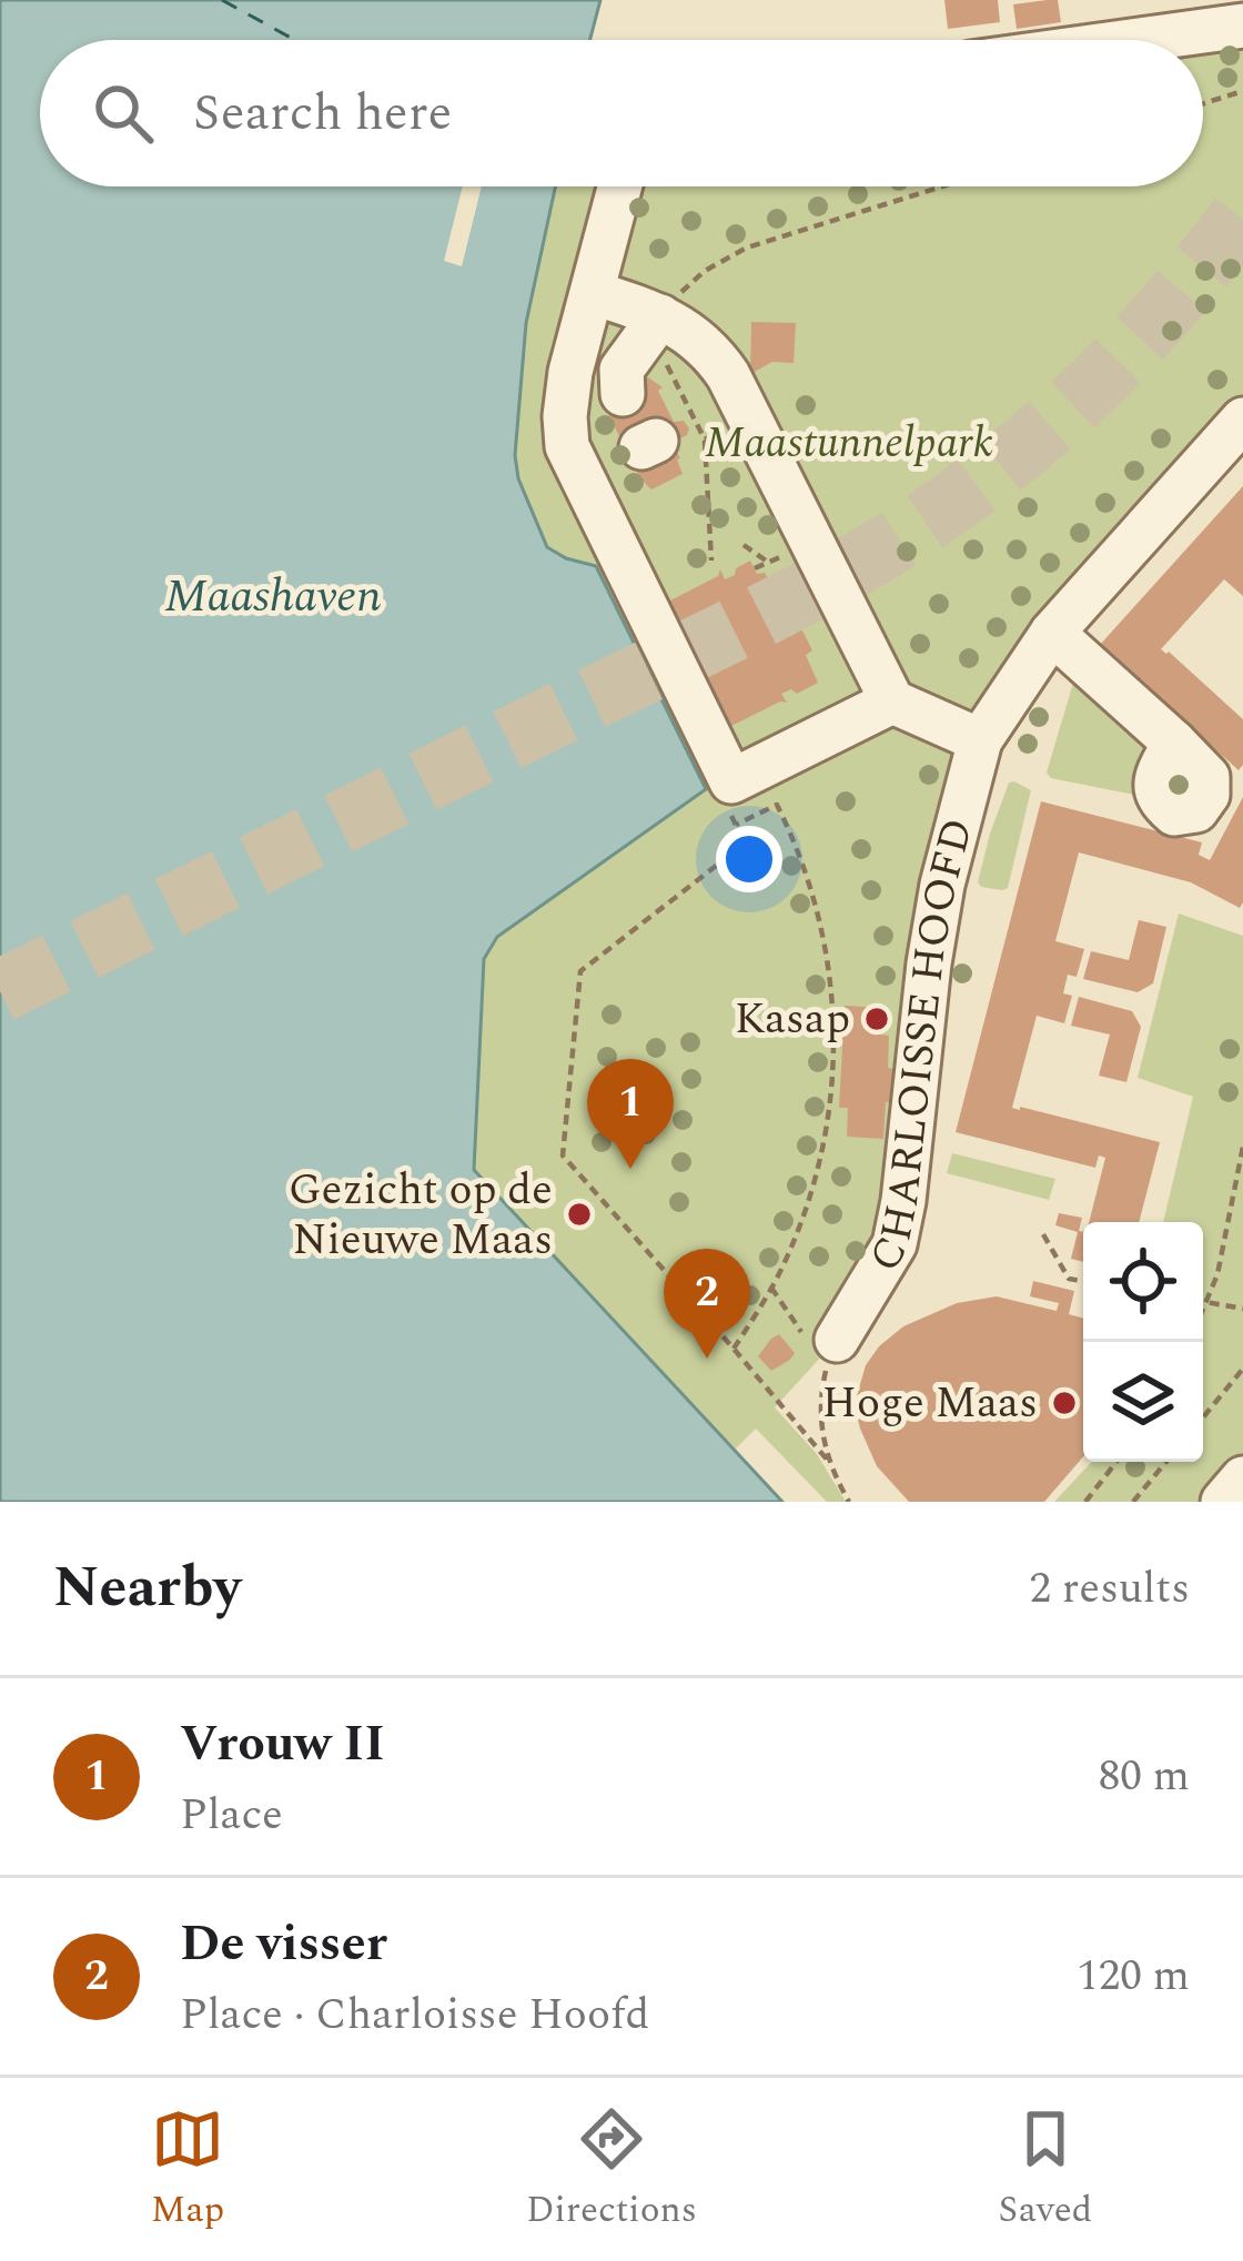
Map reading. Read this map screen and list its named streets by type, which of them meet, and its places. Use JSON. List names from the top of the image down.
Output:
{
  "streets": {
    "street": ["CHARLOISSE HOOFD"]
  },
  "water": ["Maashaven"],
  "parks": ["Maastunnelpark"],
  "places": ["Kasap", "Gezicht op de Nieuwe Maas", "Hoge Maas"],
  "page": {
    "search": "Search here",
    "pins": ["1", "2"],
    "heading": ["Nearby", "2 results"],
    "list": [
      {
        "mark": "1",
        "name": "Vrouw II",
        "note": "Place",
        "value": "80 m"
      },
      {
        "mark": "2",
        "name": "De visser",
        "note": "Place · Charloisse Hoofd",
        "value": "120 m"
      }
    ],
    "nav": ["Map", "Directions", "Saved"]
  }
}
